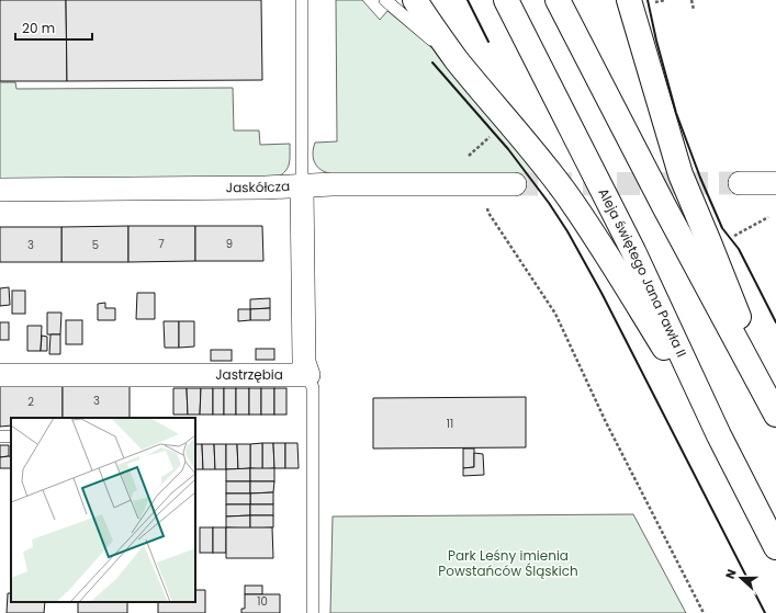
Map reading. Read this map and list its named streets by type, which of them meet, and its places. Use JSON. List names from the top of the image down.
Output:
{
  "streets": {
    "main road": ["Aleja świętego Jana Pawła II"],
    "street": ["Jaskółcza", "Jastrzębia"]
  },
  "parks": ["Park Leśny imienia Powstańców Śląskich"],
  "house_numbers": [
    "7",
    "9",
    "3",
    "5",
    "3",
    "2",
    "11",
    "10"
  ],
  "scale_bar": "20 m",
  "north": "left"
}
